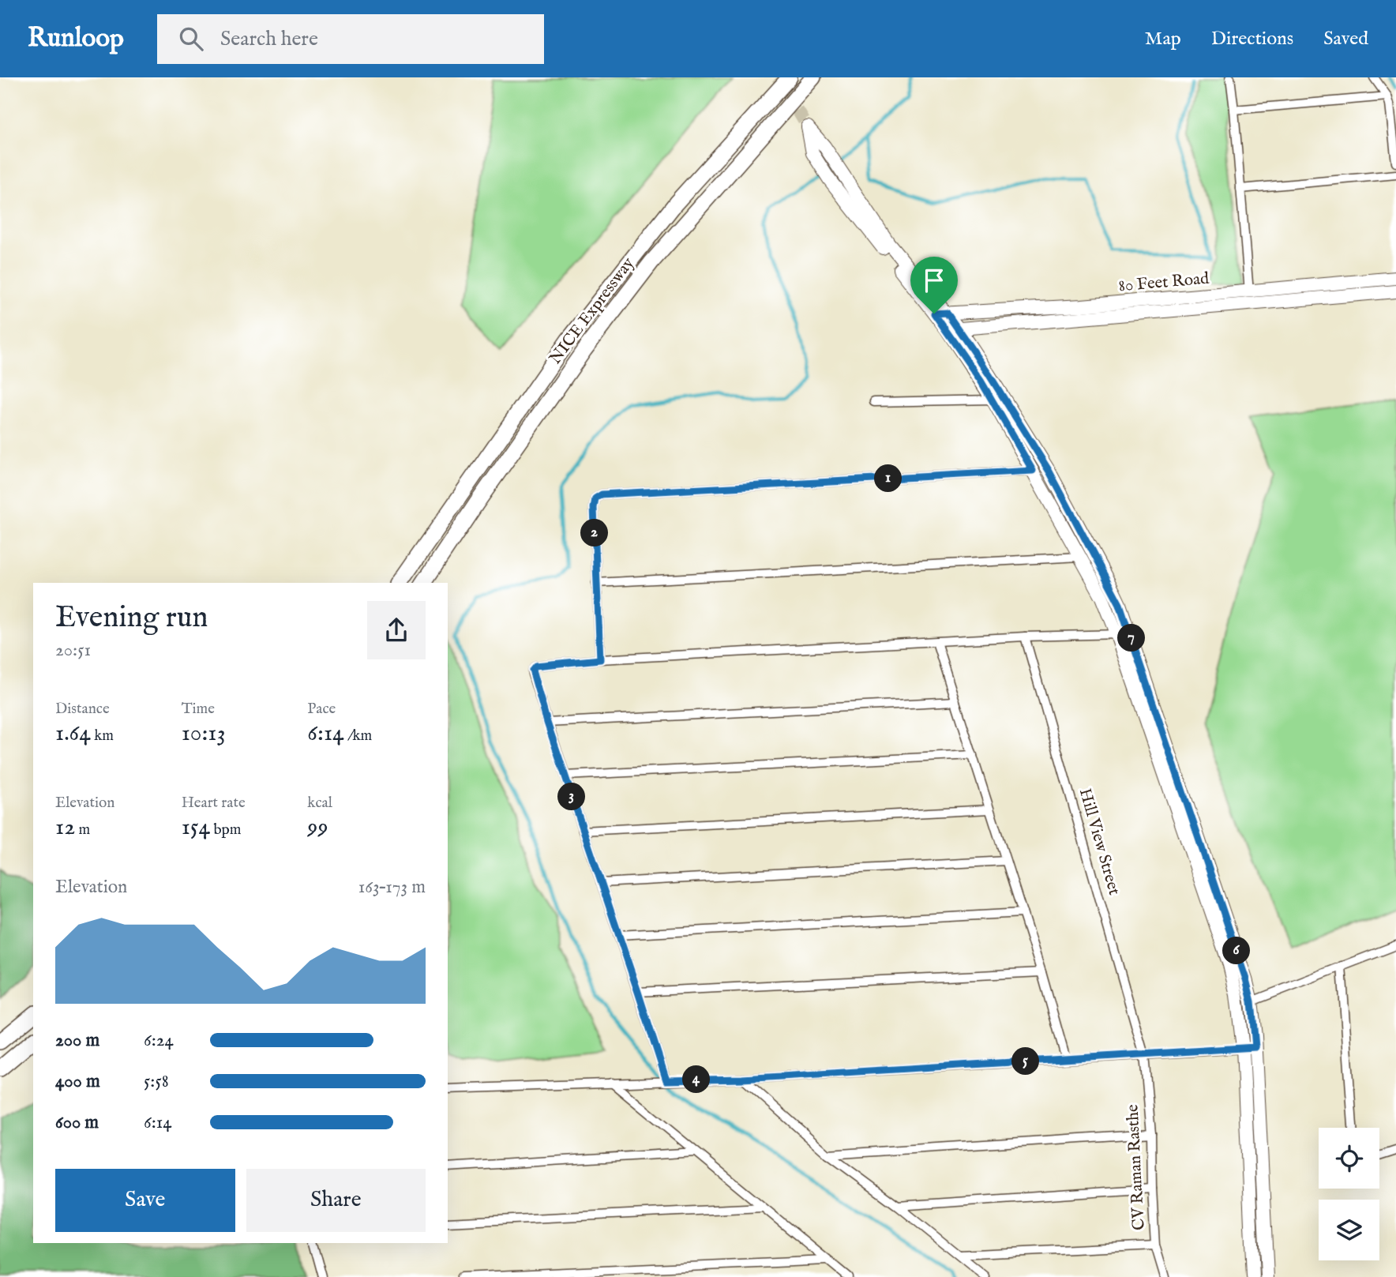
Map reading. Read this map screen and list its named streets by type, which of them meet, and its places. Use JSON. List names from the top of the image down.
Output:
{
  "streets": {
    "highway": ["NICE Expressway"],
    "main road": ["80 Feet Road"],
    "street": ["Hill View Street", "CV Raman Rasthe"]
  },
  "crossings": [
    ["Hill View Street", "CV Raman Rasthe"]
  ],
  "page": {
    "header": "Runloop",
    "search": "Search here",
    "nav": ["Map", "Directions", "Saved"],
    "pins": [
      "1",
      "2",
      "7",
      "3",
      "6",
      "5",
      "4"
    ],
    "heading": ["Evening run", "20:51"],
    "stats": [
      ["Distance", "1.64 km"],
      ["Time", "10:13"],
      ["Pace", "6:14 /km"],
      ["Elevation", "12 m"],
      ["Heart rate", "154 bpm"],
      ["kcal", "99"]
    ],
    "chart": ["Elevation", "163–173 m"],
    "list": [
      {
        "name": "200 m",
        "note": "6:24"
      },
      {
        "name": "400 m",
        "note": "5:58"
      },
      {
        "name": "600 m",
        "note": "6:14"
      }
    ],
    "buttons": ["Save", "Share"]
  }
}
